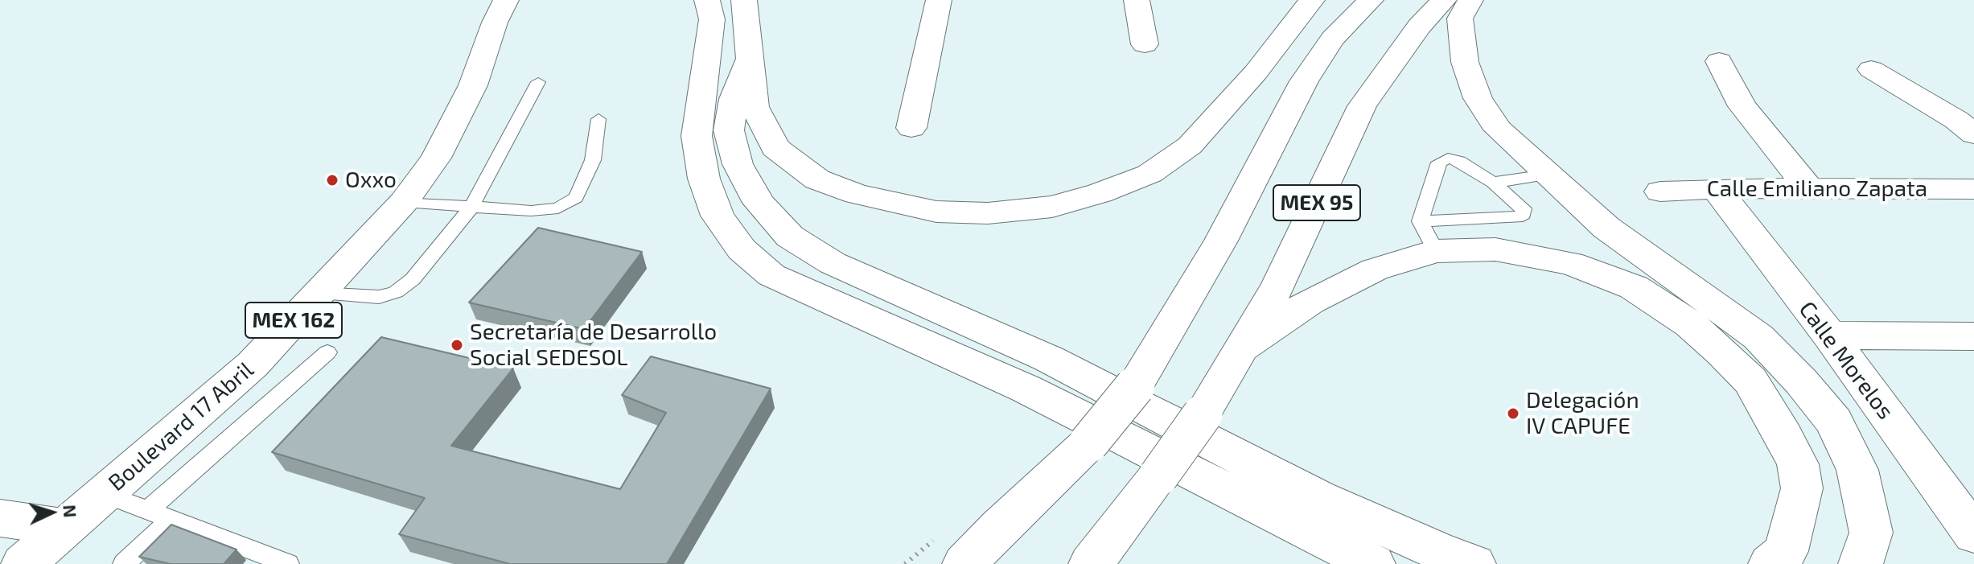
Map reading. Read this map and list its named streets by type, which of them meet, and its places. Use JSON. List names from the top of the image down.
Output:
{
  "streets": {
    "main road": [
      "Calle Emiliano Zapata",
      "MEX 95",
      "MEX 162",
      "Calle Morelos",
      "Boulevard 17 Abril"
    ]
  },
  "crossings": [
    ["Calle Emiliano Zapata", "Calle Morelos"]
  ],
  "places": ["Oxxo", "Secretaría de Desarrollo Social SEDESOL", "Delegación IV CAPUFE"],
  "north": "right"
}
